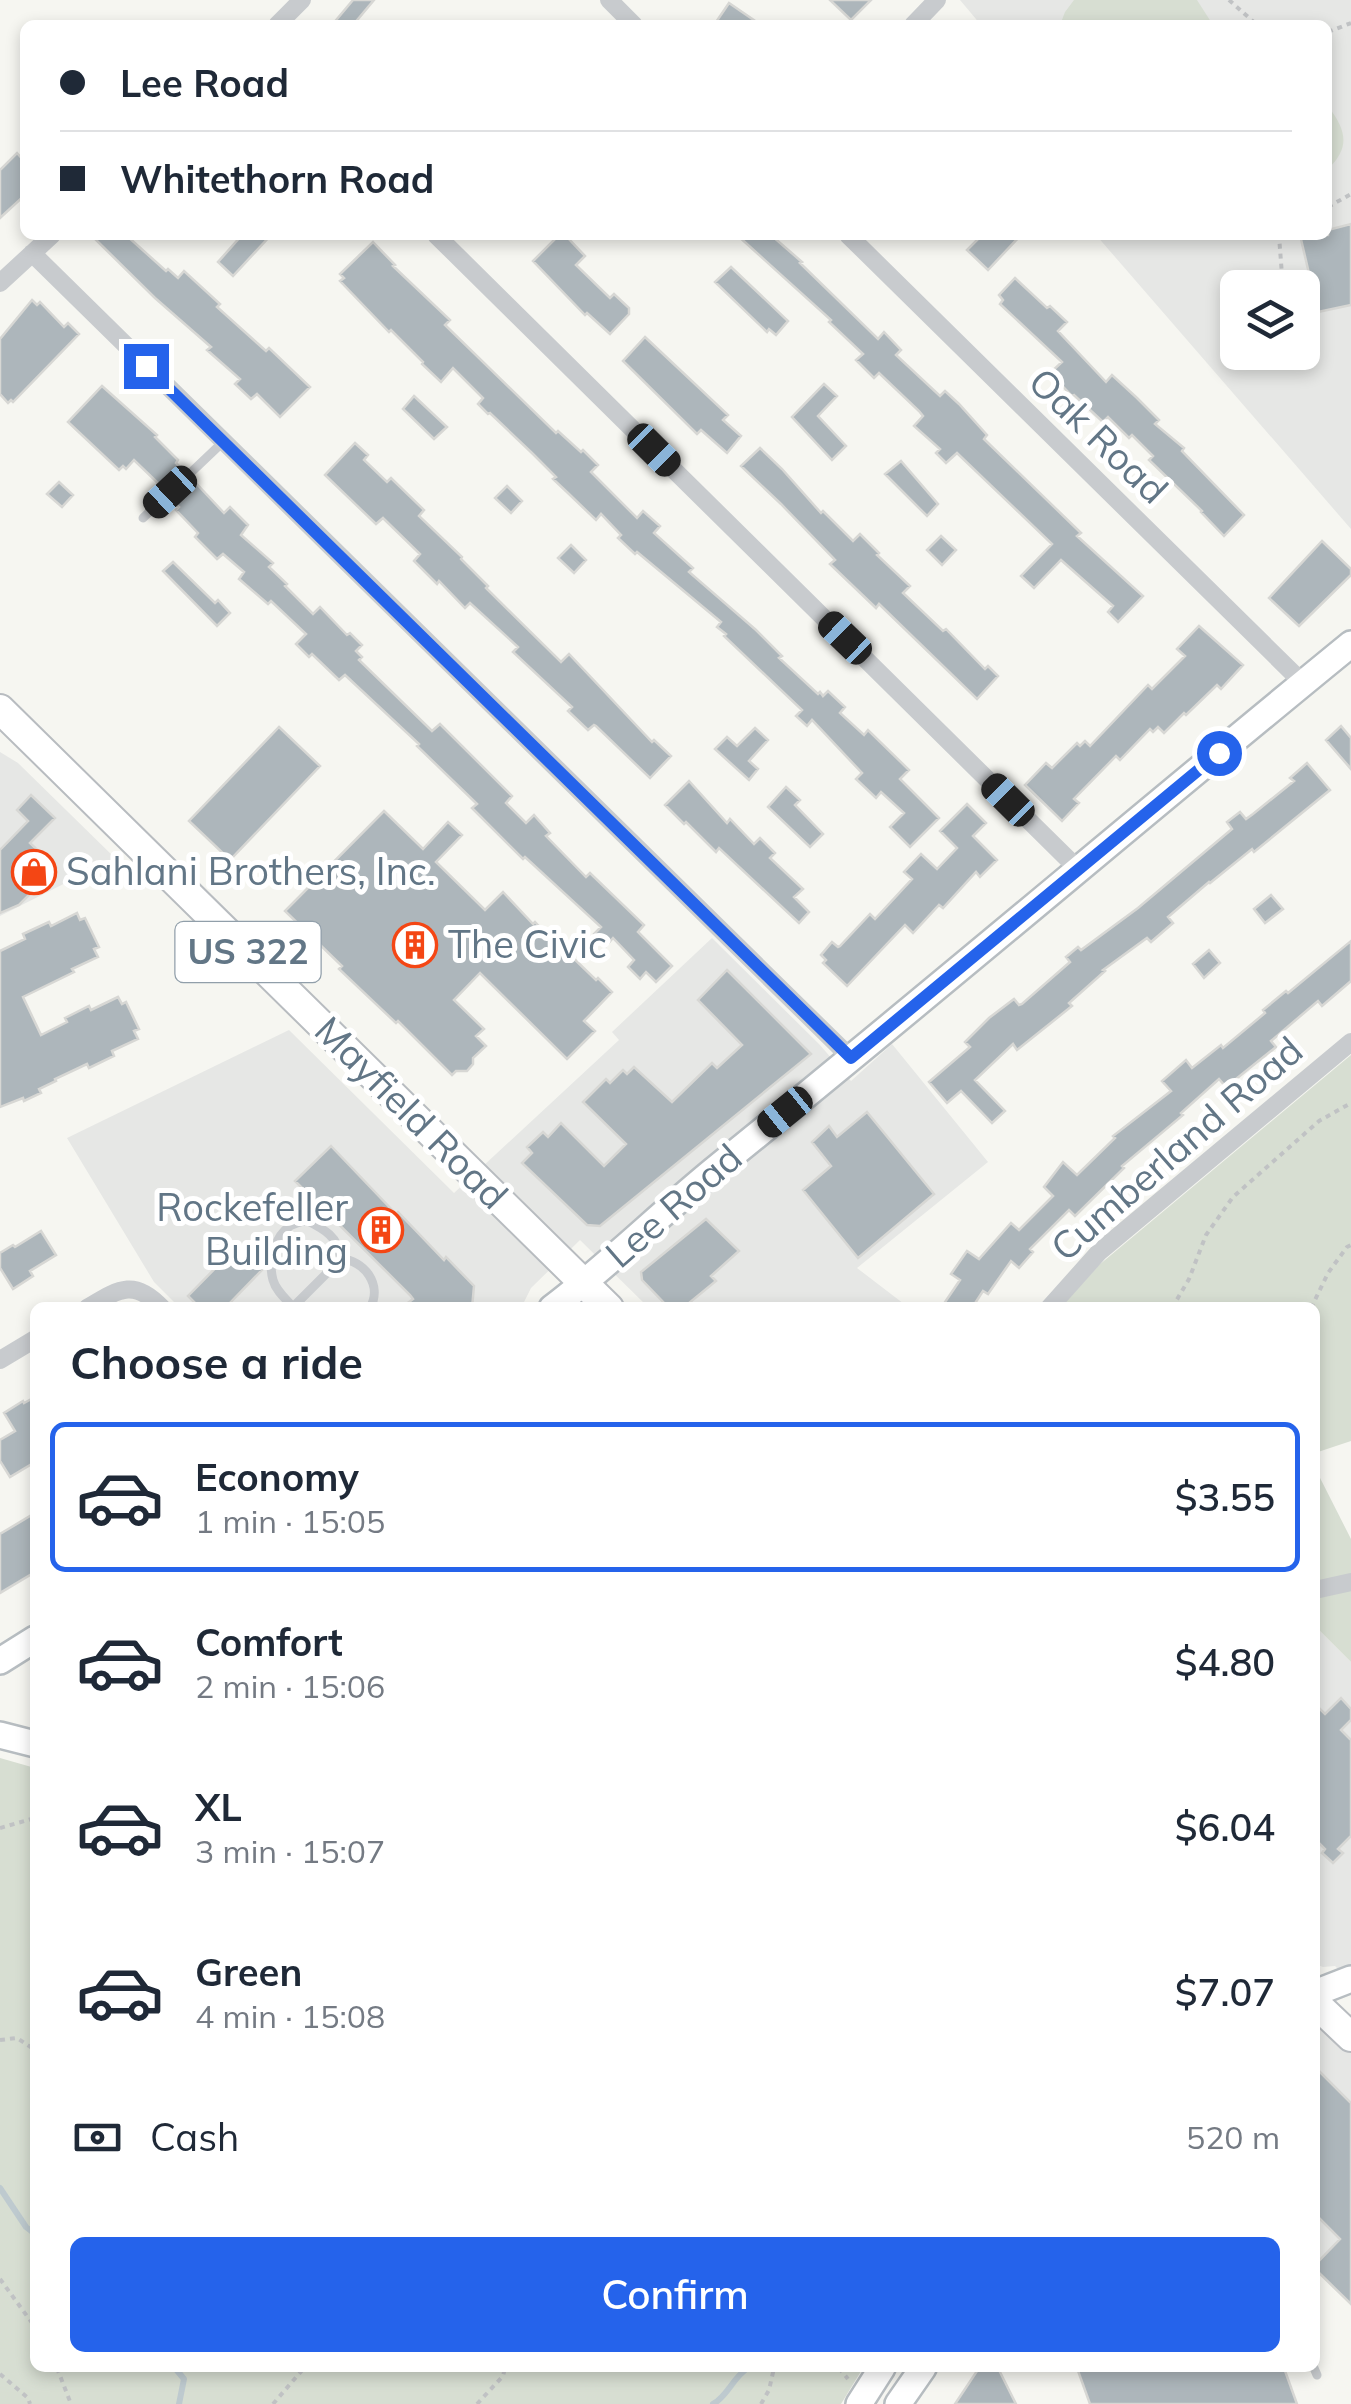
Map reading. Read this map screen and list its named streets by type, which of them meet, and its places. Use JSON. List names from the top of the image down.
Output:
{
  "streets": {
    "main road": ["US 322", "Mayfield Road", "Lee Road"],
    "street": ["Oak Road", "Cumberland Road"]
  },
  "crossings": [
    ["Oak Road", "Lee Road"],
    ["Mayfield Road", "Lee Road"]
  ],
  "places": {
    "shop": ["Sahlani Brothers, Inc."],
    "building": ["The Civic", "Rockefeller Building"]
  },
  "page": {
    "banner": ["Lee Road", "Whitethorn Road"],
    "heading": "Choose a ride",
    "list": [
      {
        "name": "Economy",
        "note": "1 min · 15:05",
        "value": "$3.55"
      },
      {
        "name": "Comfort",
        "note": "2 min · 15:06",
        "value": "$4.80"
      },
      {
        "name": "XL",
        "note": "3 min · 15:07",
        "value": "$6.04"
      },
      {
        "name": "Green",
        "note": "4 min · 15:08",
        "value": "$7.07"
      }
    ],
    "pay": ["Cash", "520 m"],
    "buttons": "Confirm"
  }
}
